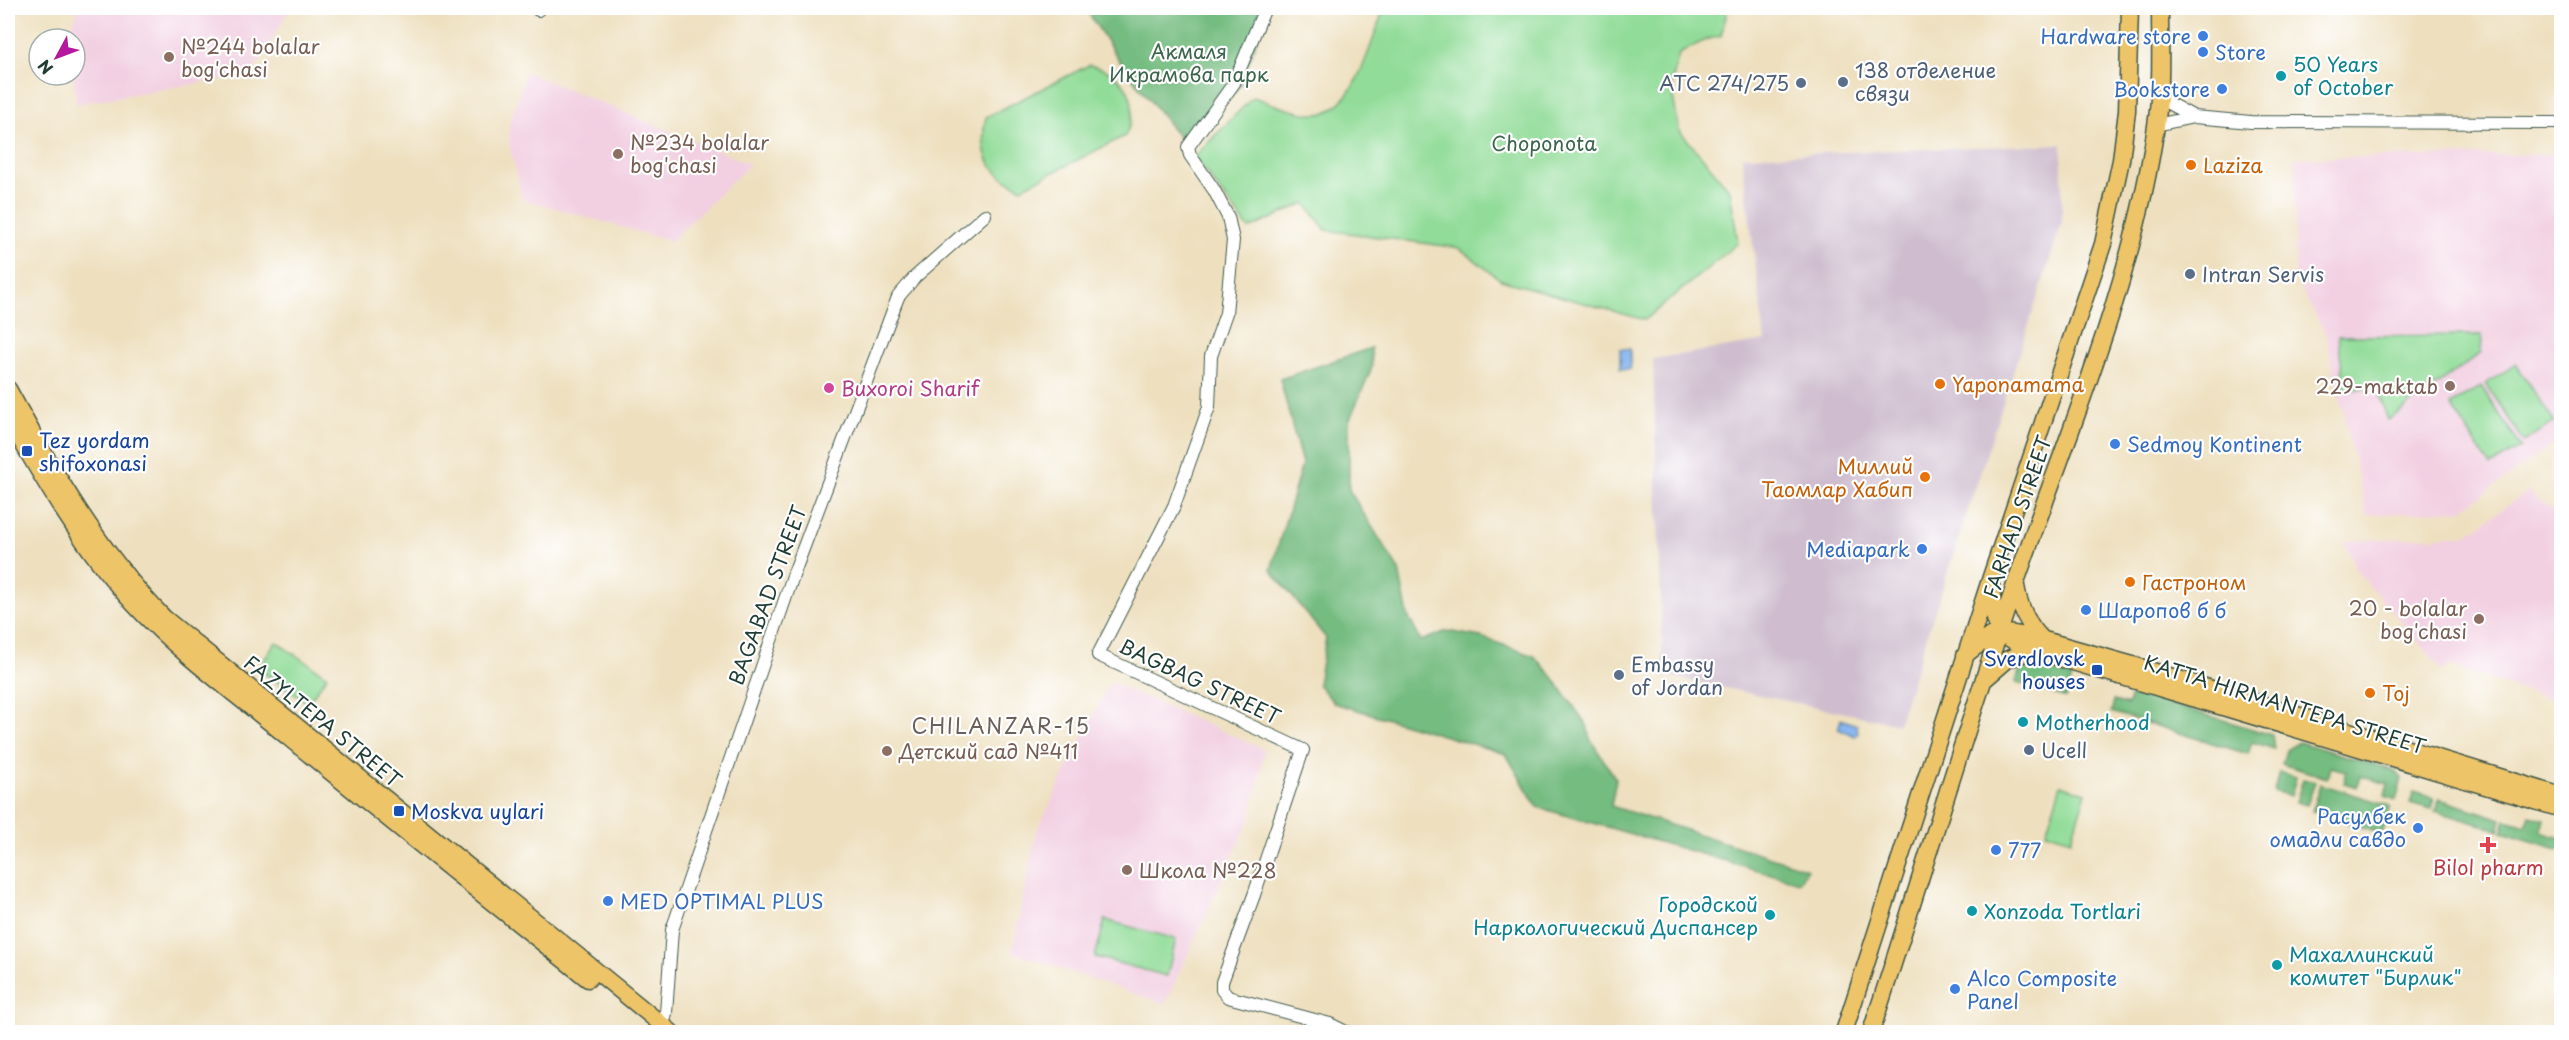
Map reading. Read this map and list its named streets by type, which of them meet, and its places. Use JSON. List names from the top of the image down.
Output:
{
  "streets": {
    "main road": ["FARHAD STREET", "KATTA HIRMАNTEPA STREET", "FAZYLTEPA STREET"],
    "street": ["BAGABAD STREET", "BAGBAG STREET"]
  },
  "crossings": [
    ["FARHAD STREET", "KATTA HIRMАNTEPA STREET"],
    ["BAGABAD STREET", "FAZYLTEPA STREET"]
  ],
  "districts": ["CHILANZAR-15"],
  "parks": ["Акмаля Икрамова парк", "Choponota"],
  "places": {
    "other": [
      "Hardware store",
      "Store",
      "№244 bolalar bog'chasi",
      "50 Years of October",
      "138 отделение связи",
      "АТС 274/275",
      "Bookstore",
      "№234 bolalar bog'chasi",
      "Laziza",
      "Intran Servis",
      "Yaponamama",
      "229-maktab",
      "Buxoroi Sharif",
      "Sedmoy Kontinent",
      "Миллий Таомлар Хабип",
      "Mediapark",
      "Гастроном",
      "Шаропов б б",
      "20 - bolalar bog'chasi",
      "Embassy of Jordan",
      "Toj",
      "Motherhood",
      "Ucell",
      "Детский сад №411",
      "Расулбек омадли савдо",
      "777",
      "Школа №228",
      "MED OPTIMAL PLUS",
      "Xonzoda Tortlari",
      "Городской Наркологический Диспансер",
      "Махаллинский комитет \"Бирлик\"",
      "Alco Composite Panel"
    ],
    "transit": ["Tez yordam shifoxonasi", "Sverdlovsk houses", "Moskva uylari"],
    "health": ["Bilol pharm"]
  },
  "north": "bottom left"
}
